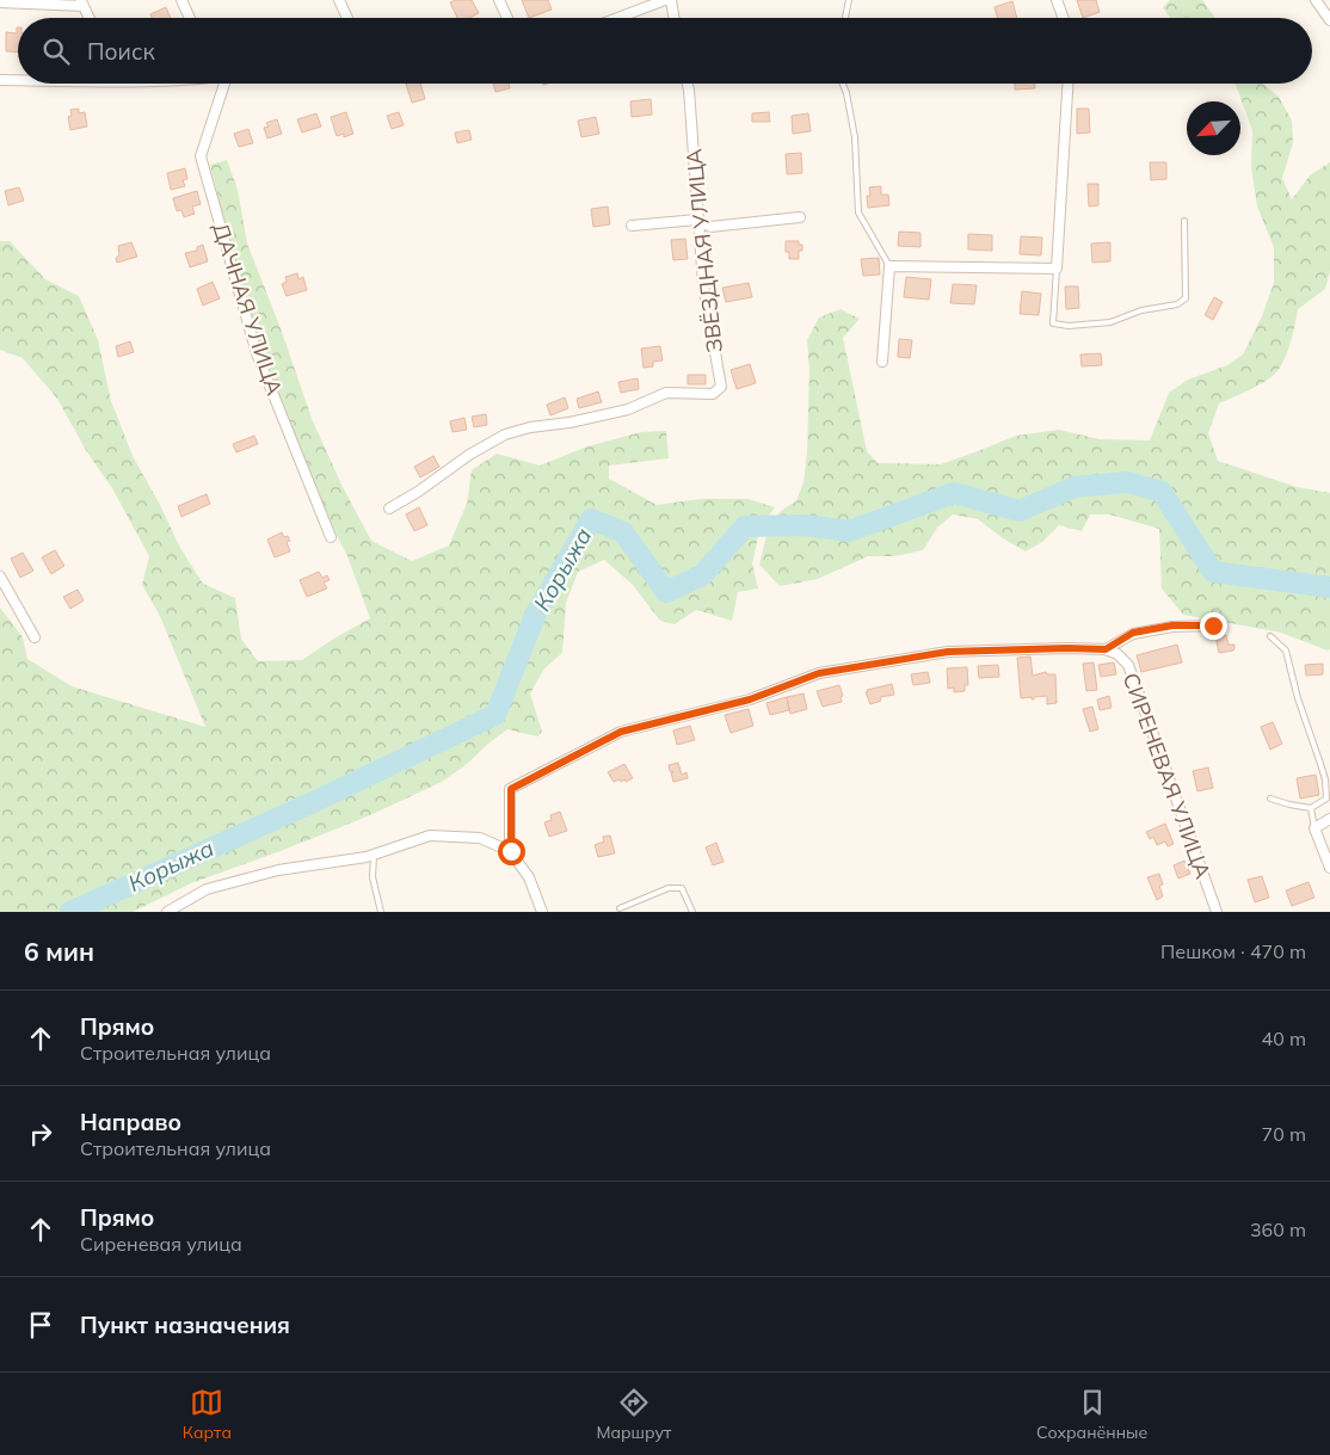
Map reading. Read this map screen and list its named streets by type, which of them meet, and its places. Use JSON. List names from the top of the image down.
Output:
{
  "streets": {
    "street": ["ЗВЁЗДНАЯ УЛИЦА", "ДАЧНАЯ УЛИЦА", "СИРЕНЕВАЯ УЛИЦА"]
  },
  "water": ["Корыжа"],
  "north": "bottom left",
  "page": {
    "search": "Поиск",
    "heading": ["6 мин", "Пешком · 470 m"],
    "list": [
      ["Прямо", "Строительная улица", "40 m"],
      ["Направо", "Строительная улица", "70 m"],
      ["Прямо", "Сиреневая улица", "360 m"],
      "Пункт назначения"
    ],
    "nav": ["Карта", "Маршрут", "Сохранённые"]
  }
}
